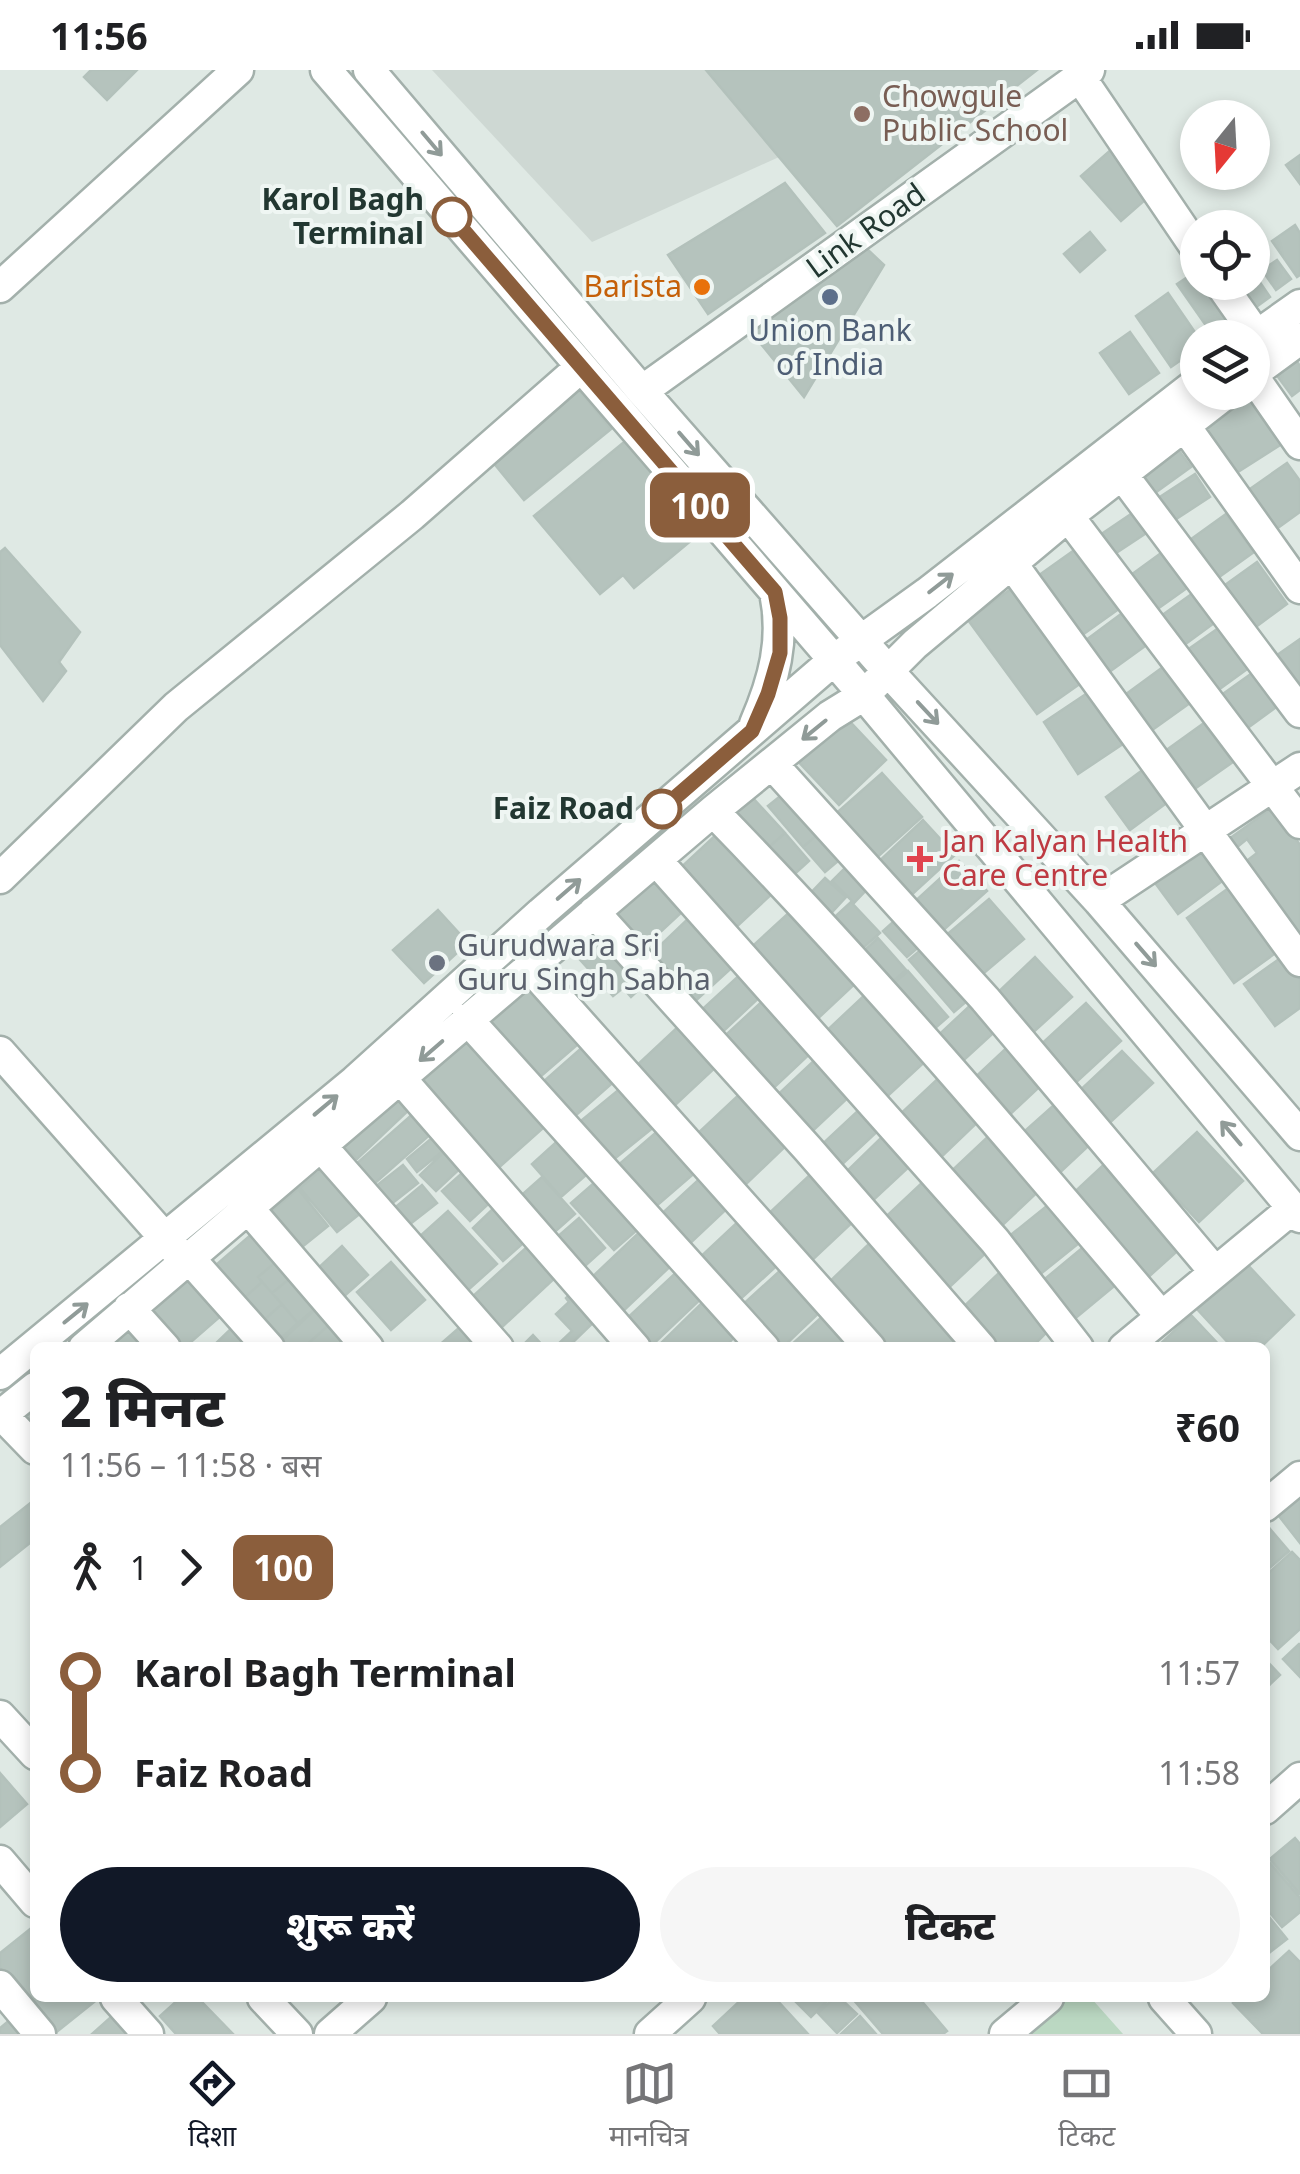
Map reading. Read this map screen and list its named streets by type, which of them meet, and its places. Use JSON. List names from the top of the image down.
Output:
{
  "streets": {
    "street": ["Link Road"]
  },
  "places": {
    "other": [
      "Chowgule Public School",
      "Karol Bagh Terminal",
      "Barista",
      "Union Bank of India",
      "Faiz Road",
      "Gurudwara Sri Guru Singh Sabha"
    ],
    "health": ["Jan Kalyan Health Care Centre"]
  },
  "lines": ["bus line 100"],
  "north": "bottom",
  "page": {
    "status": "11:56",
    "on_map": "100",
    "heading": ["2 मिनट", "11:56 – 11:58 · बस", "₹60"],
    "legs": ["1", "100"],
    "list": [
      {
        "name": "Karol Bagh Terminal",
        "value": "11:57"
      },
      {
        "name": "Faiz Road",
        "value": "11:58"
      }
    ],
    "buttons": ["शुरू करें", "टिकट"],
    "tabs": ["दिशा", "मानचित्र", "टिकट"]
  }
}
